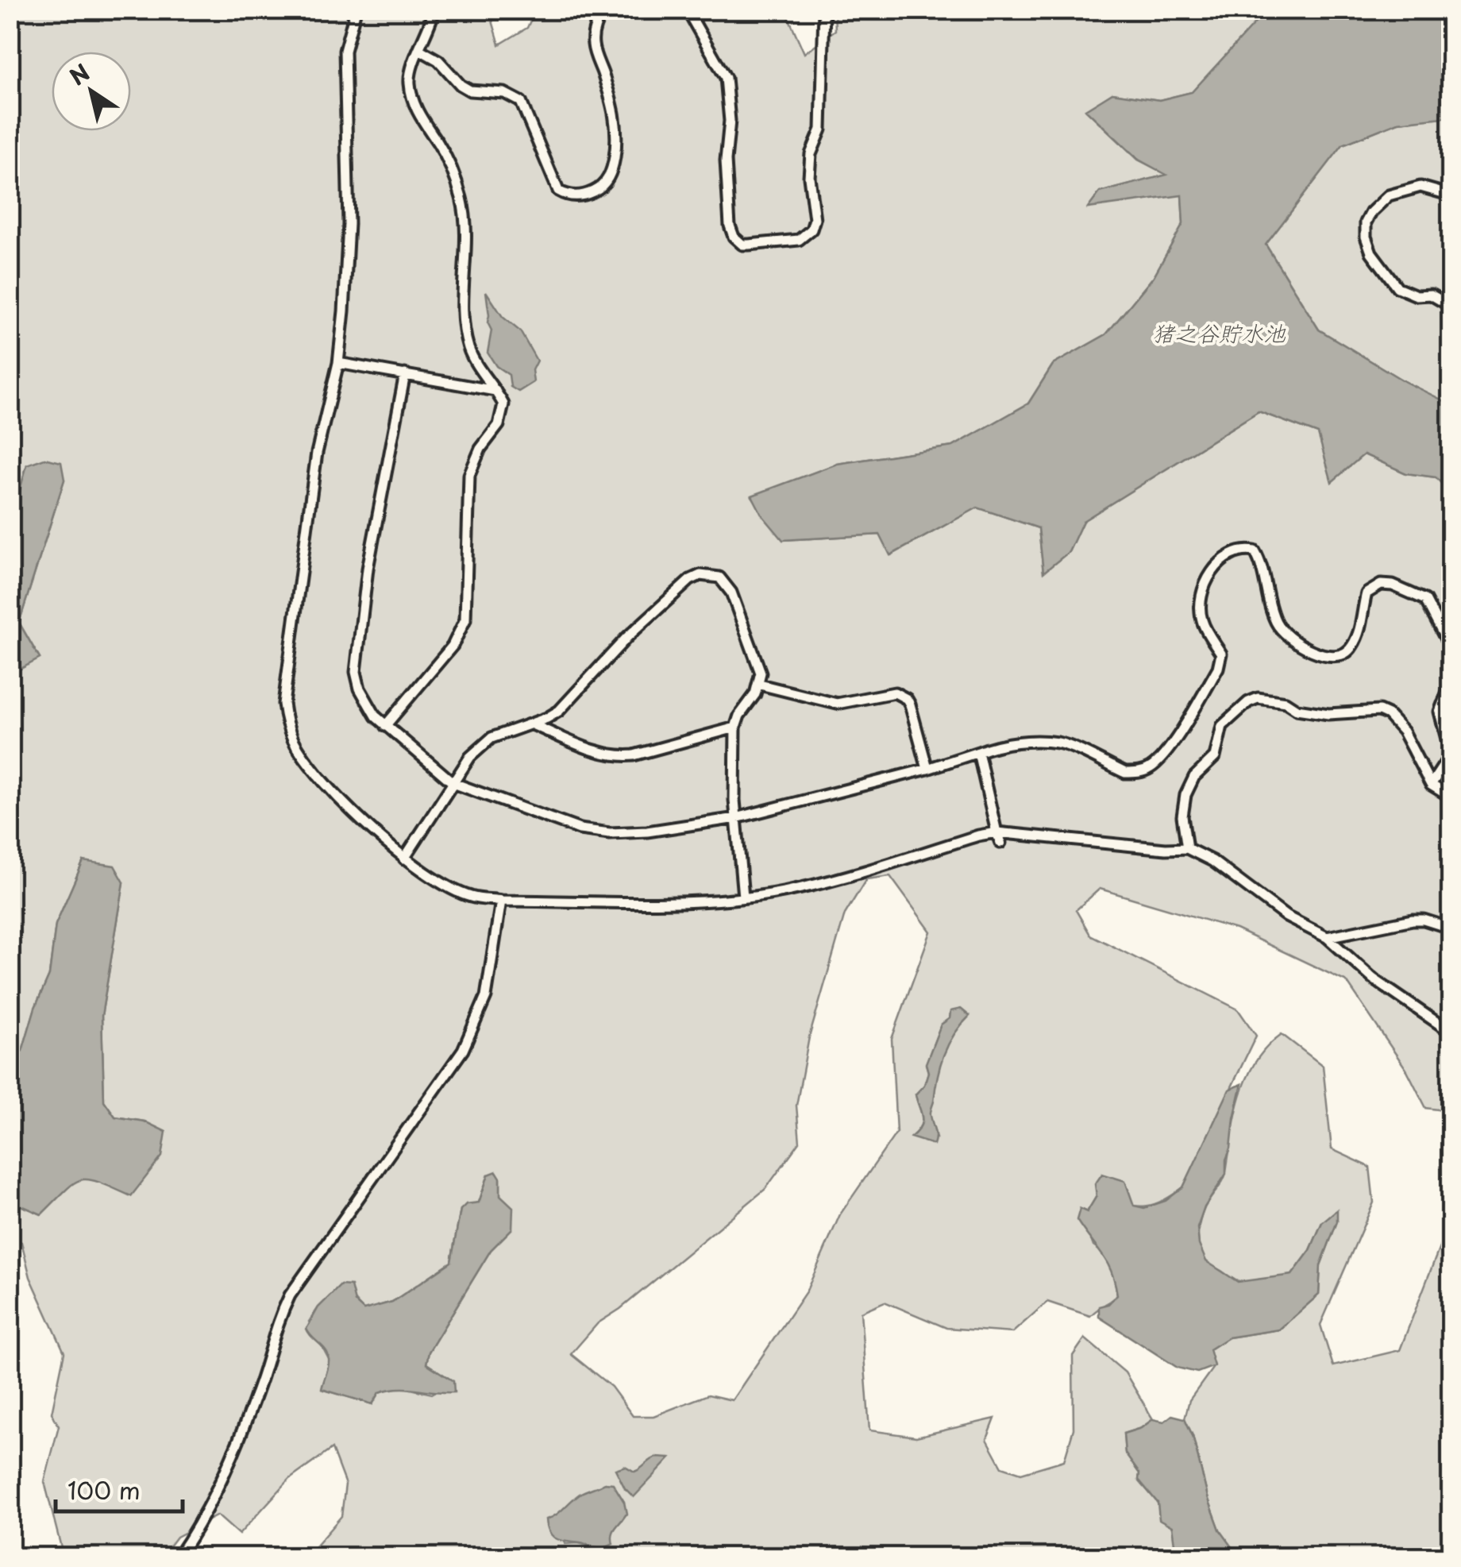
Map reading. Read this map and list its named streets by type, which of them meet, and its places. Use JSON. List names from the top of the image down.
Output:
{
  "water": ["猪之谷貯水池"],
  "scale_bar": "100 m",
  "north": "top left"
}
